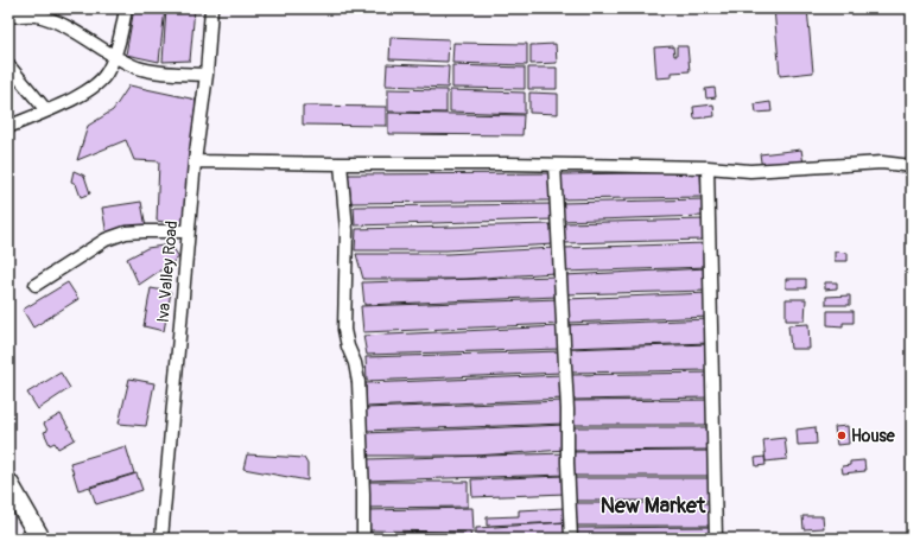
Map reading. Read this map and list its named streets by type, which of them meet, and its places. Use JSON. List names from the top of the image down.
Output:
{
  "streets": {
    "street": ["Iva Valley Road"]
  },
  "districts": ["New Market"],
  "places": ["House"]
}
